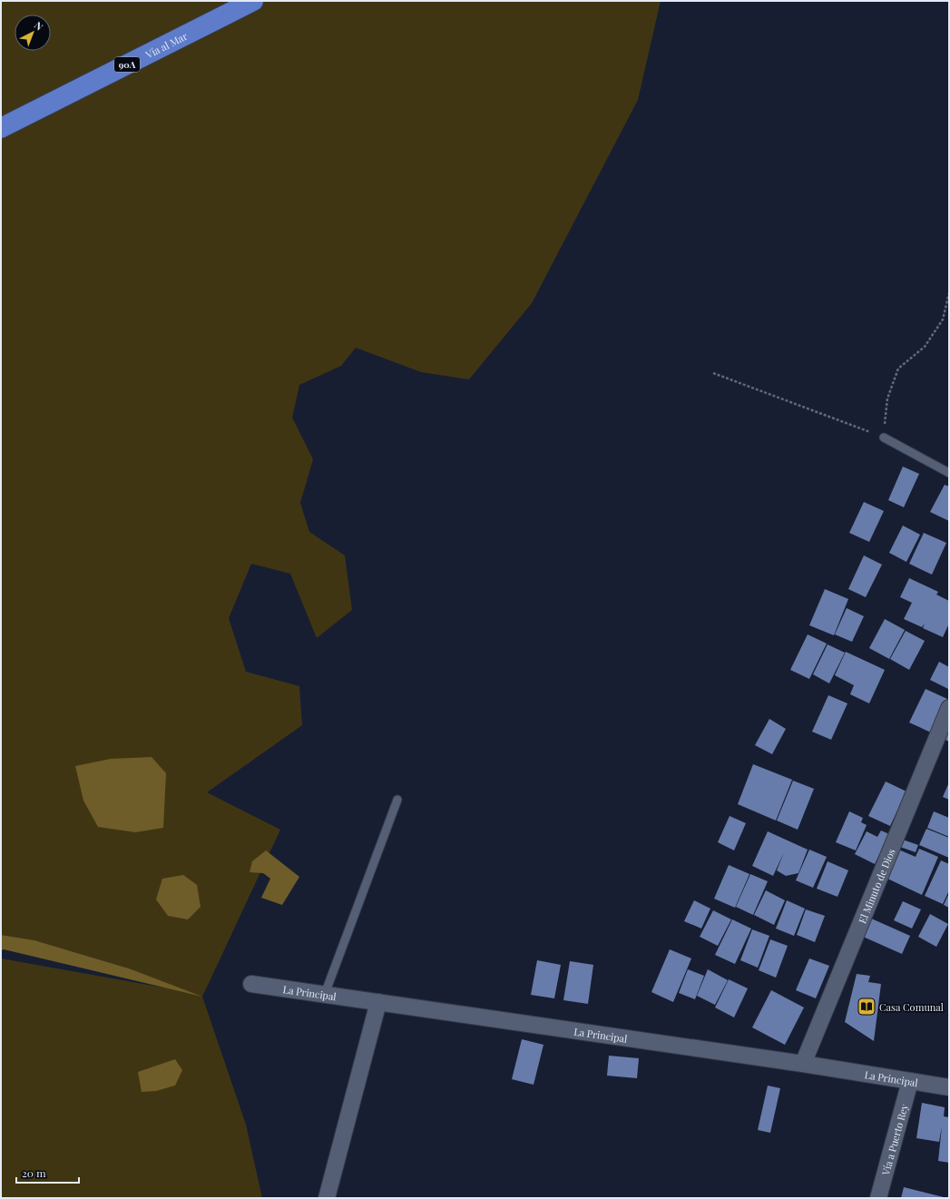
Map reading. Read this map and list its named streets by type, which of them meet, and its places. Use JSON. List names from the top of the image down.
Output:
{
  "streets": {
    "highway": ["Vía al Mar", "90A"],
    "street": ["El Minuto de Dios", "La Principal", "Vía a Puerto Rey"]
  },
  "crossings": [
    ["El Minuto de Dios", "La Principal"],
    ["La Principal", "Vía a Puerto Rey"]
  ],
  "places": {
    "library": ["Casa Comunal"]
  },
  "scale_bar": "20 m",
  "north": "top right"
}
